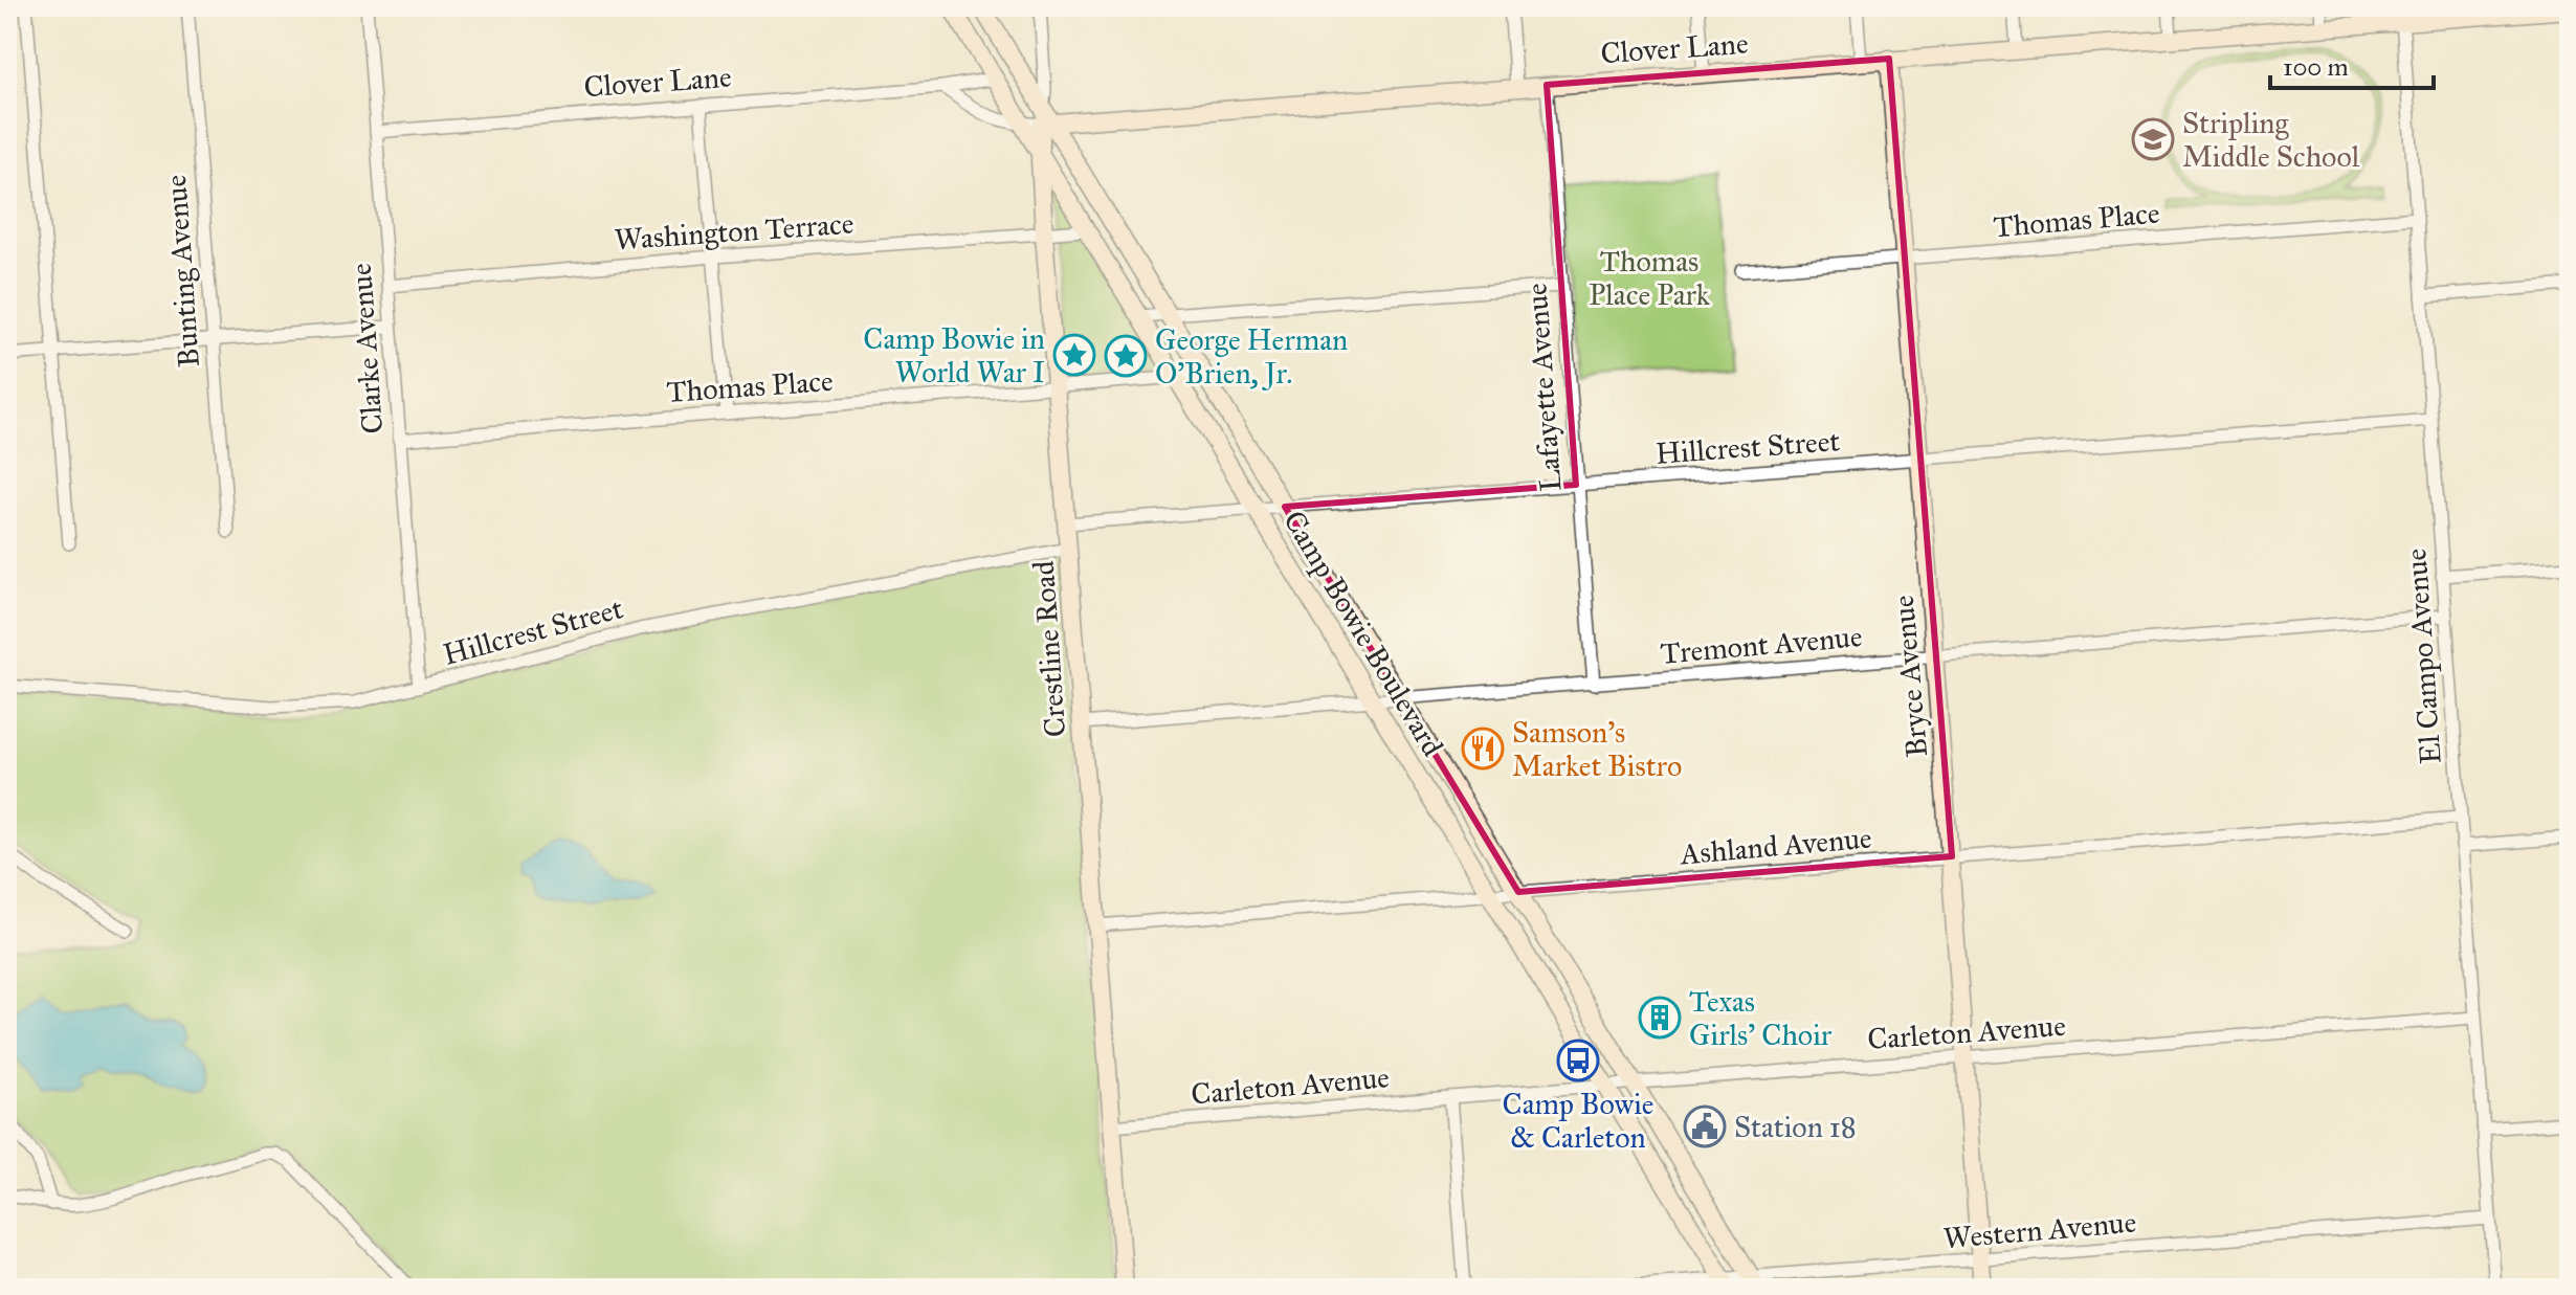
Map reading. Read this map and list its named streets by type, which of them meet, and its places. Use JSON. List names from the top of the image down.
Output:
{
  "streets": {
    "street": [
      "Clover Lane",
      "Thomas Place",
      "Washington Terrace",
      "Bunting Avenue",
      "Clarke Avenue",
      "Lafayette Avenue",
      "Hillcrest Street",
      "Camp Bowie Boulevard",
      "Tremont Avenue",
      "Crestline Road",
      "El Campo Avenue",
      "Bryce Avenue",
      "Ashland Avenue",
      "Carleton Avenue",
      "Western Avenue"
    ]
  },
  "crossings": [
    ["Clover Lane", "Clarke Avenue"],
    ["Clover Lane", "Lafayette Avenue"],
    ["Clover Lane", "Camp Bowie Boulevard"],
    ["Clover Lane", "Crestline Road"],
    ["Clover Lane", "El Campo Avenue"],
    ["Clover Lane", "Bryce Avenue"],
    ["Thomas Place", "Clarke Avenue"],
    ["Thomas Place", "Camp Bowie Boulevard"],
    ["Thomas Place", "Crestline Road"],
    ["Thomas Place", "El Campo Avenue"],
    ["Thomas Place", "Bryce Avenue"],
    ["Washington Terrace", "Clarke Avenue"],
    ["Washington Terrace", "Camp Bowie Boulevard"],
    ["Washington Terrace", "Crestline Road"],
    ["Clarke Avenue", "Hillcrest Street"],
    ["Lafayette Avenue", "Hillcrest Street"],
    ["Lafayette Avenue", "Tremont Avenue"],
    ["Hillcrest Street", "Camp Bowie Boulevard"],
    ["Hillcrest Street", "Crestline Road"],
    ["Hillcrest Street", "El Campo Avenue"],
    ["Hillcrest Street", "Bryce Avenue"],
    ["Camp Bowie Boulevard", "Tremont Avenue"],
    ["Camp Bowie Boulevard", "Crestline Road"],
    ["Camp Bowie Boulevard", "Ashland Avenue"],
    ["Camp Bowie Boulevard", "Carleton Avenue"],
    ["Camp Bowie Boulevard", "Western Avenue"],
    ["Tremont Avenue", "Crestline Road"],
    ["Tremont Avenue", "El Campo Avenue"],
    ["Tremont Avenue", "Bryce Avenue"],
    ["Crestline Road", "Ashland Avenue"],
    ["Crestline Road", "Carleton Avenue"],
    ["El Campo Avenue", "Ashland Avenue"],
    ["El Campo Avenue", "Carleton Avenue"],
    ["El Campo Avenue", "Western Avenue"],
    ["Bryce Avenue", "Ashland Avenue"],
    ["Bryce Avenue", "Carleton Avenue"],
    ["Bryce Avenue", "Western Avenue"]
  ],
  "parks": ["Thomas Place Park"],
  "places": {
    "school or university": ["Stripling Middle School"],
    "place": ["Camp Bowie in World War I", "George Herman O'Brien, Jr."],
    "restaurant": ["Samson's Market Bistro"],
    "building": ["Texas Girls' Choir"],
    "bus stop": ["Camp Bowie & Carleton"],
    "public building": ["Station 18"]
  },
  "scale_bar": "100 m"
}
